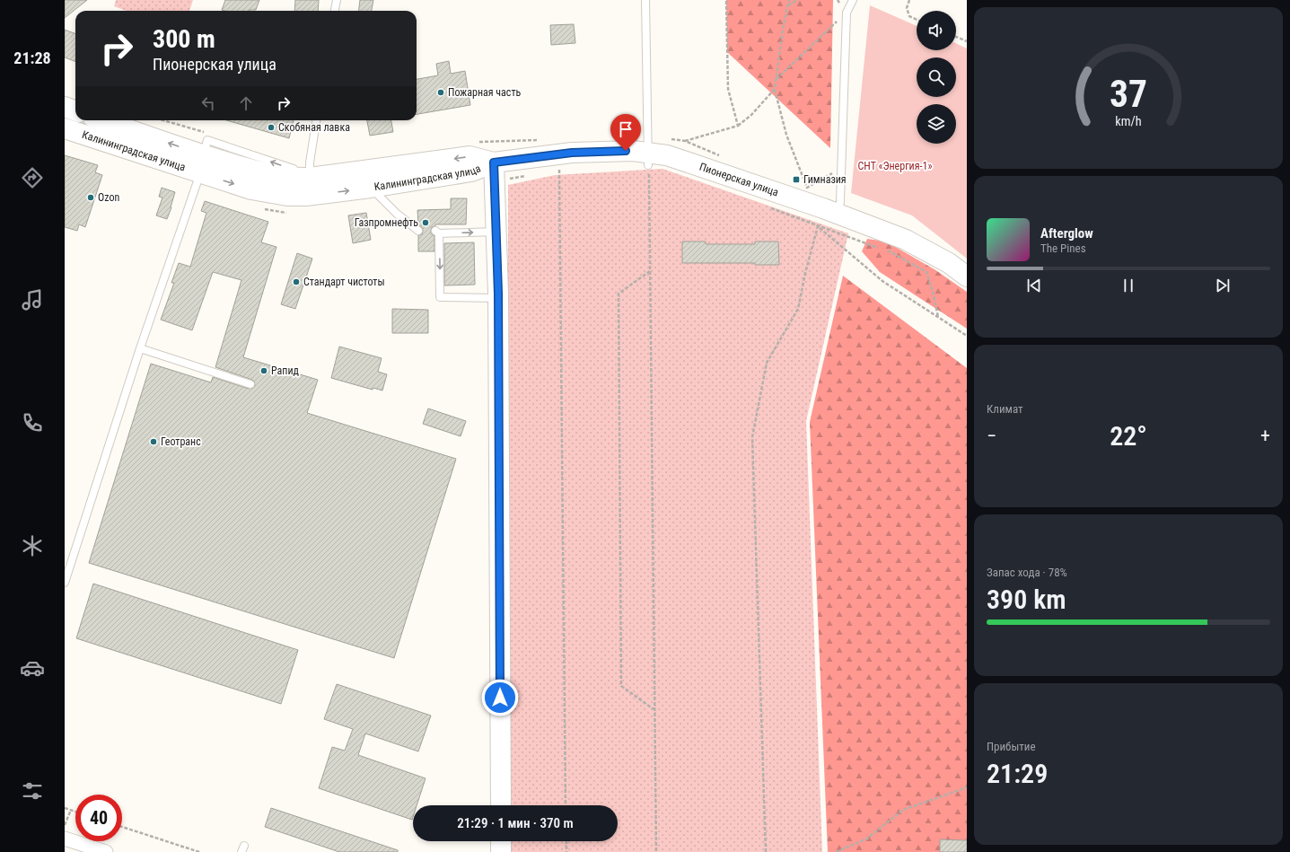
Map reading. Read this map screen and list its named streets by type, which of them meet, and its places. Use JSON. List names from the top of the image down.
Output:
{
  "streets": {
    "main road": ["Калининградская улица", "Пионерская улица"]
  },
  "crossings": [
    ["Калининградская улица", "Пионерская улица"]
  ],
  "parks": ["СНТ «Энергия-1»"],
  "places": {
    "other": [
      "Пожарная часть",
      "Скобяная лавка",
      "Ozon",
      "Газпромнефть",
      "Стандарт чистоты",
      "Рапид",
      "Геотранс"
    ],
    "transit": ["Гимназия"]
  },
  "page": {
    "tabs": "21:28",
    "turn": ["300 m", "Пионерская улица"],
    "song": ["Afterglow", "The Pines"],
    "tile": [
      "Климат",
      ["Запас хода · 78%", "390 km"],
      ["Прибытие", "21:29"]
    ],
    "heat": ["−", "22°", "+"],
    "limit": "40",
    "trip": "21:29 · 1 мин · 370 m",
    "gauge": ["37", "km/h"]
  }
}
